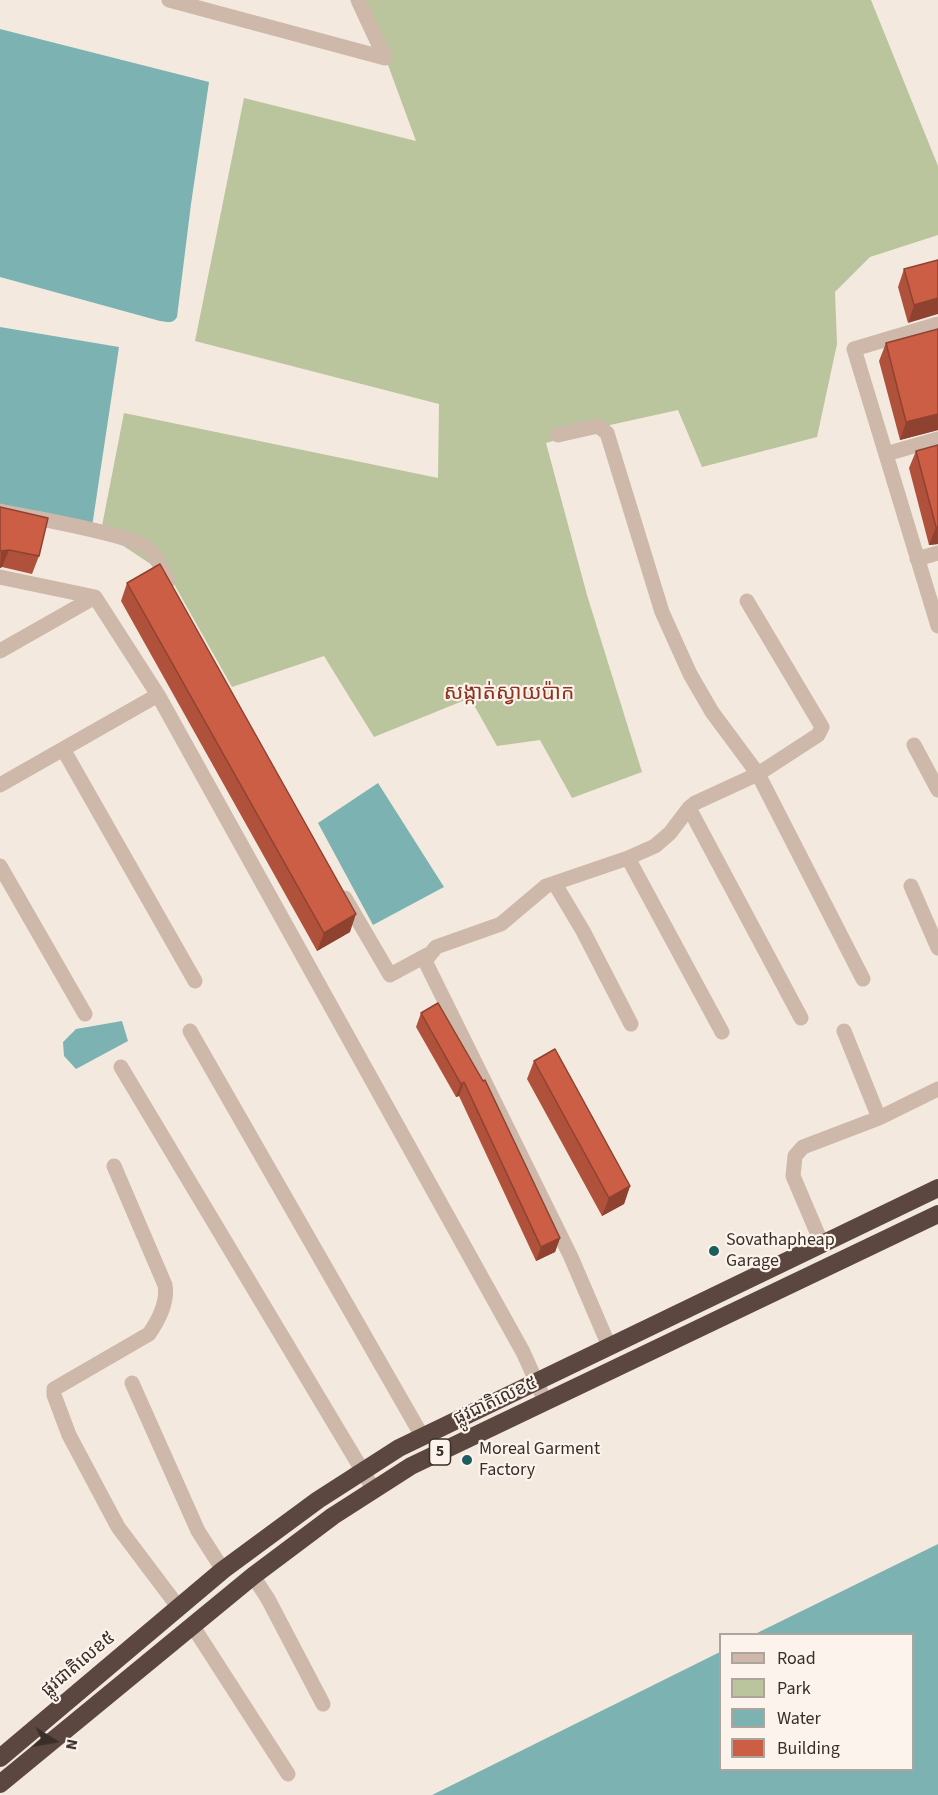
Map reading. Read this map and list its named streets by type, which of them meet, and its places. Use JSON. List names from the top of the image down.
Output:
{
  "streets": {
    "highway": ["ផ្លូវជាតិលេខ៥", "5"]
  },
  "districts": ["សង្កាត់ស្វាយប៉ាក"],
  "places": ["Sovathapheap Garage", "Moreal Garment Factory"],
  "legend": [
    "Road",
    "Park",
    "Water",
    "Building"
  ],
  "north": "right"
}
